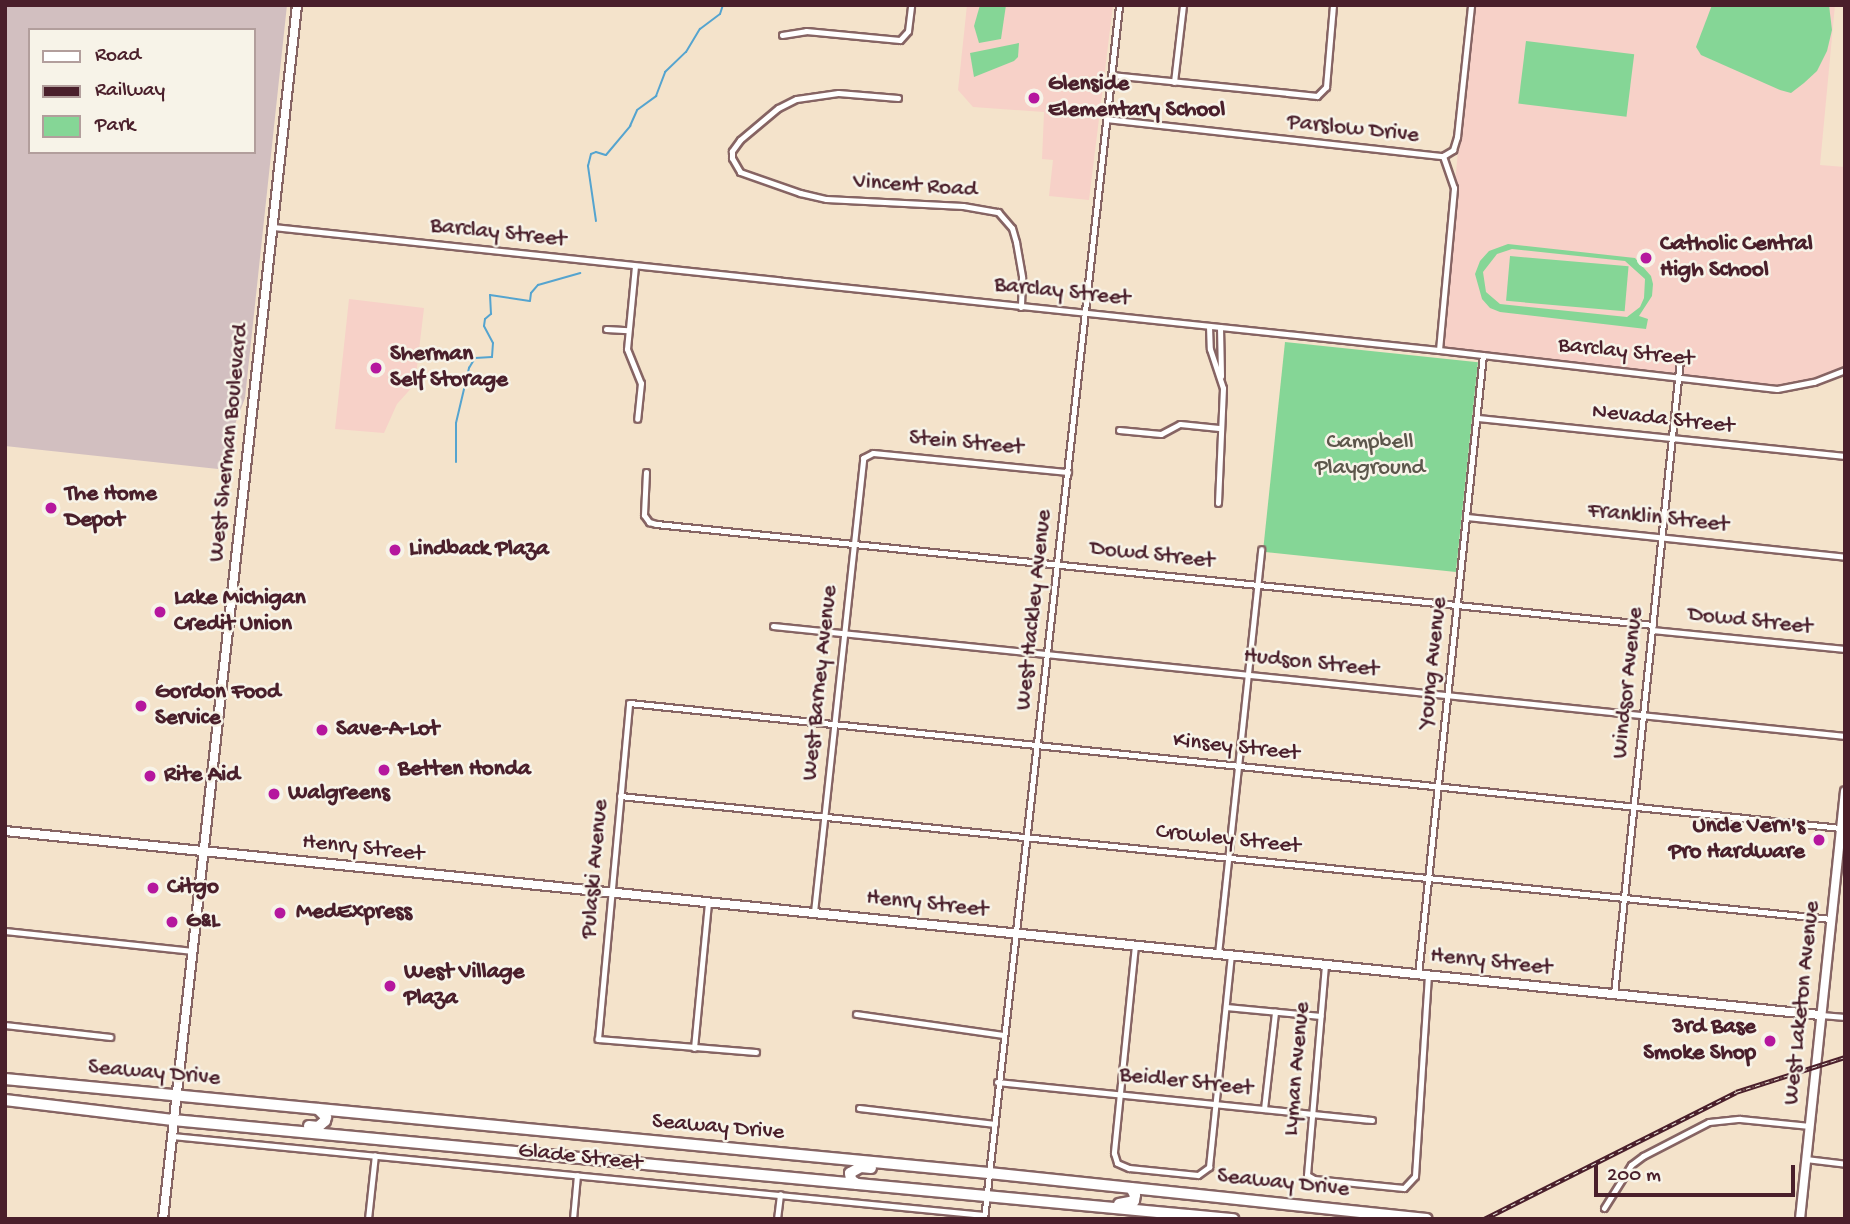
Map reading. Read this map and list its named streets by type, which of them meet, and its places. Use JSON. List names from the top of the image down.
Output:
{
  "streets": {
    "highway": ["Seaway Drive"],
    "main road": ["West Sherman Boulevard", "Henry Street", "West Laketon Avenue"],
    "street": [
      "Parslow Drive",
      "Vincent Road",
      "Barclay Street",
      "Nevada Street",
      "Stein Street",
      "Franklin Street",
      "Dowd Street",
      "West Hackley Avenue",
      "Young Avenue",
      "Hudson Street",
      "West Barney Avenue",
      "Windsor Avenue",
      "Kinsey Street",
      "Crowley Street",
      "Pulaski Avenue",
      "Lyman Avenue",
      "Beidler Street",
      "Glade Street"
    ]
  },
  "crossings": [
    ["Parslow Drive", "Barclay Street"],
    ["Parslow Drive", "West Hackley Avenue"],
    ["Vincent Road", "Barclay Street"],
    ["Barclay Street", "West Sherman Boulevard"],
    ["Barclay Street", "West Hackley Avenue"],
    ["Barclay Street", "Young Avenue"],
    ["Barclay Street", "Windsor Avenue"],
    ["Nevada Street", "Young Avenue"],
    ["Nevada Street", "Windsor Avenue"],
    ["West Sherman Boulevard", "Henry Street"],
    ["West Sherman Boulevard", "Seaway Drive"],
    ["West Sherman Boulevard", "Glade Street"],
    ["Stein Street", "West Hackley Avenue"],
    ["Stein Street", "West Barney Avenue"],
    ["Franklin Street", "Young Avenue"],
    ["Franklin Street", "Windsor Avenue"],
    ["Dowd Street", "West Hackley Avenue"],
    ["Dowd Street", "Young Avenue"],
    ["Dowd Street", "West Barney Avenue"],
    ["Dowd Street", "Windsor Avenue"],
    ["West Hackley Avenue", "Hudson Street"],
    ["West Hackley Avenue", "Kinsey Street"],
    ["West Hackley Avenue", "Crowley Street"],
    ["West Hackley Avenue", "Henry Street"],
    ["West Hackley Avenue", "Seaway Drive"],
    ["West Hackley Avenue", "Beidler Street"],
    ["West Hackley Avenue", "Glade Street"],
    ["Young Avenue", "Hudson Street"],
    ["Young Avenue", "Kinsey Street"],
    ["Young Avenue", "Crowley Street"],
    ["Young Avenue", "Henry Street"],
    ["Hudson Street", "West Barney Avenue"],
    ["Hudson Street", "Windsor Avenue"],
    ["West Barney Avenue", "Kinsey Street"],
    ["West Barney Avenue", "Crowley Street"],
    ["West Barney Avenue", "Henry Street"],
    ["Windsor Avenue", "Kinsey Street"],
    ["Windsor Avenue", "Crowley Street"],
    ["Windsor Avenue", "Henry Street"],
    ["Kinsey Street", "Pulaski Avenue"],
    ["Kinsey Street", "West Laketon Avenue"],
    ["Crowley Street", "Pulaski Avenue"],
    ["Crowley Street", "West Laketon Avenue"],
    ["Henry Street", "Pulaski Avenue"],
    ["Henry Street", "West Laketon Avenue"],
    ["Henry Street", "Lyman Avenue"],
    ["Lyman Avenue", "Beidler Street"]
  ],
  "parks": ["Campbell Playground"],
  "places": [
    "Glenside Elementary School",
    "Catholic Central High School",
    "Sherman Self Storage",
    "The Home Depot",
    "Lindback Plaza",
    "Lake Michigan Credit Union",
    "Gordon Food Service",
    "Save-A-Lot",
    "Betten Honda",
    "Rite Aid",
    "Walgreens",
    "Uncle Vern's Pro Hardware",
    "Citgo",
    "MedExpress",
    "G&L",
    "West Village Plaza",
    "3rd Base Smoke Shop"
  ],
  "legend": ["Road", "Railway", "Park"],
  "scale_bar": "200 m"
}
